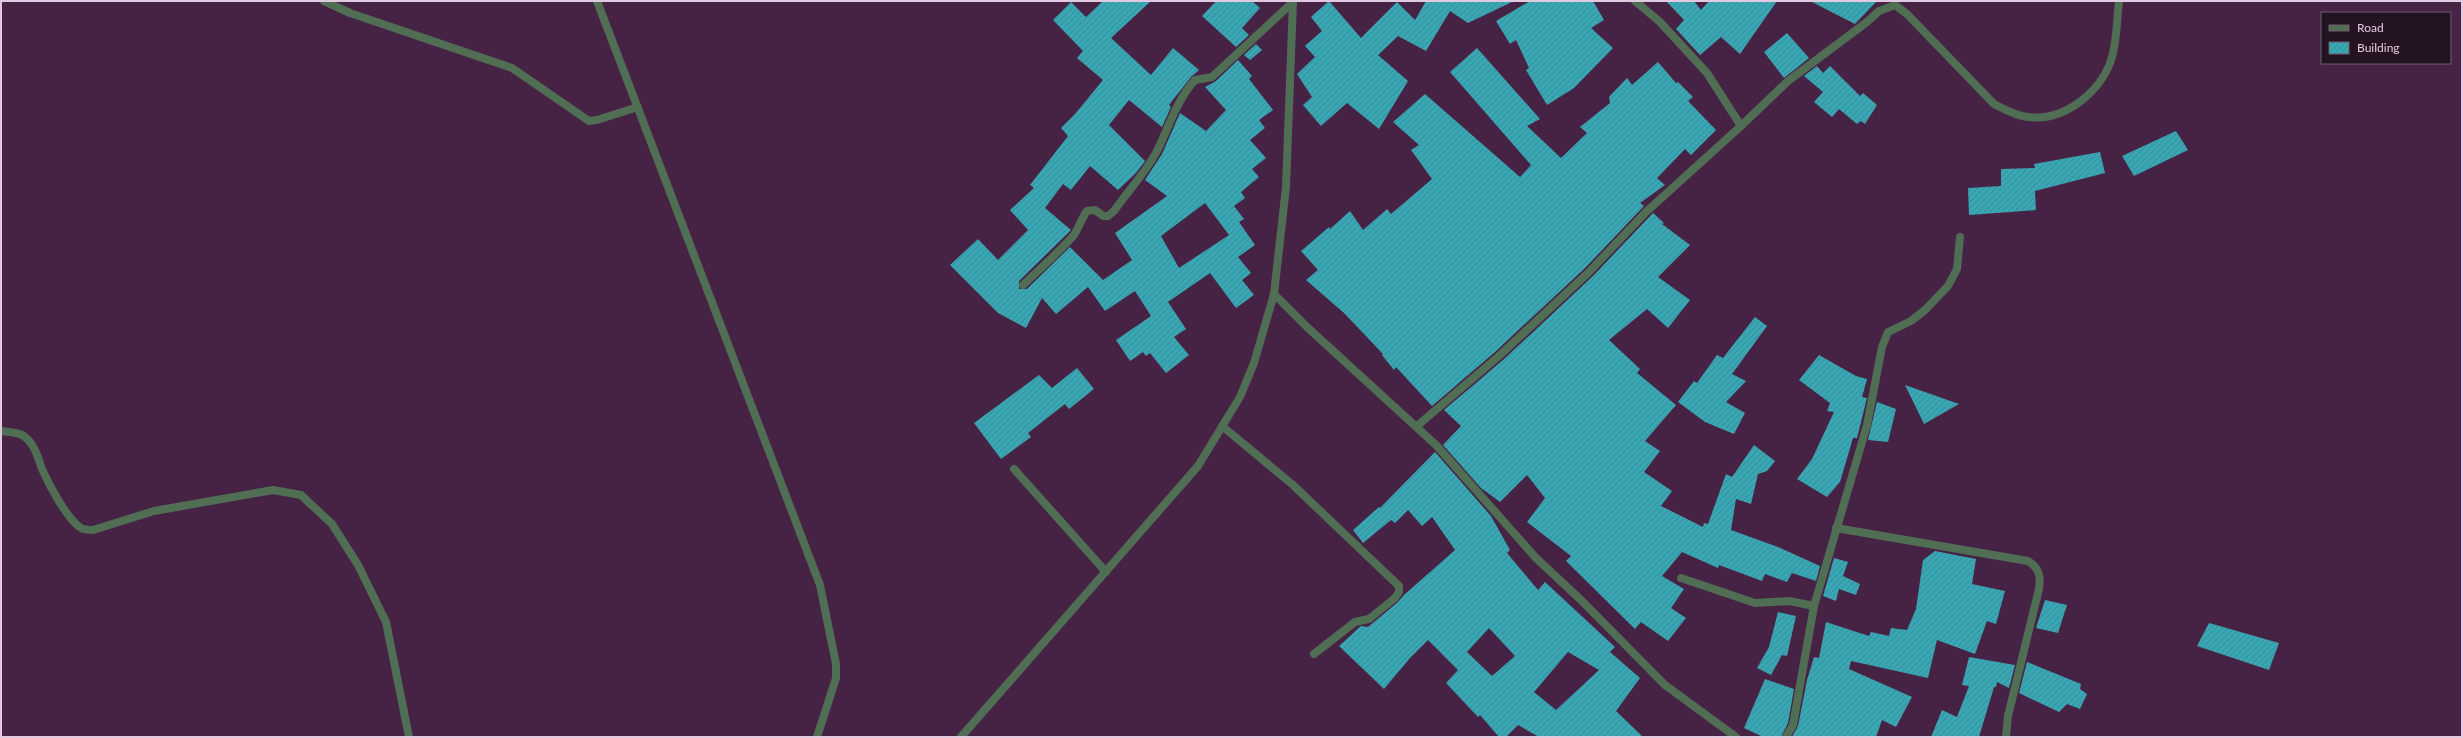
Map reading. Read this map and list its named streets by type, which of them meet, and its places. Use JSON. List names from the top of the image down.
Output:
{
  "legend": ["Road", "Building"]
}
